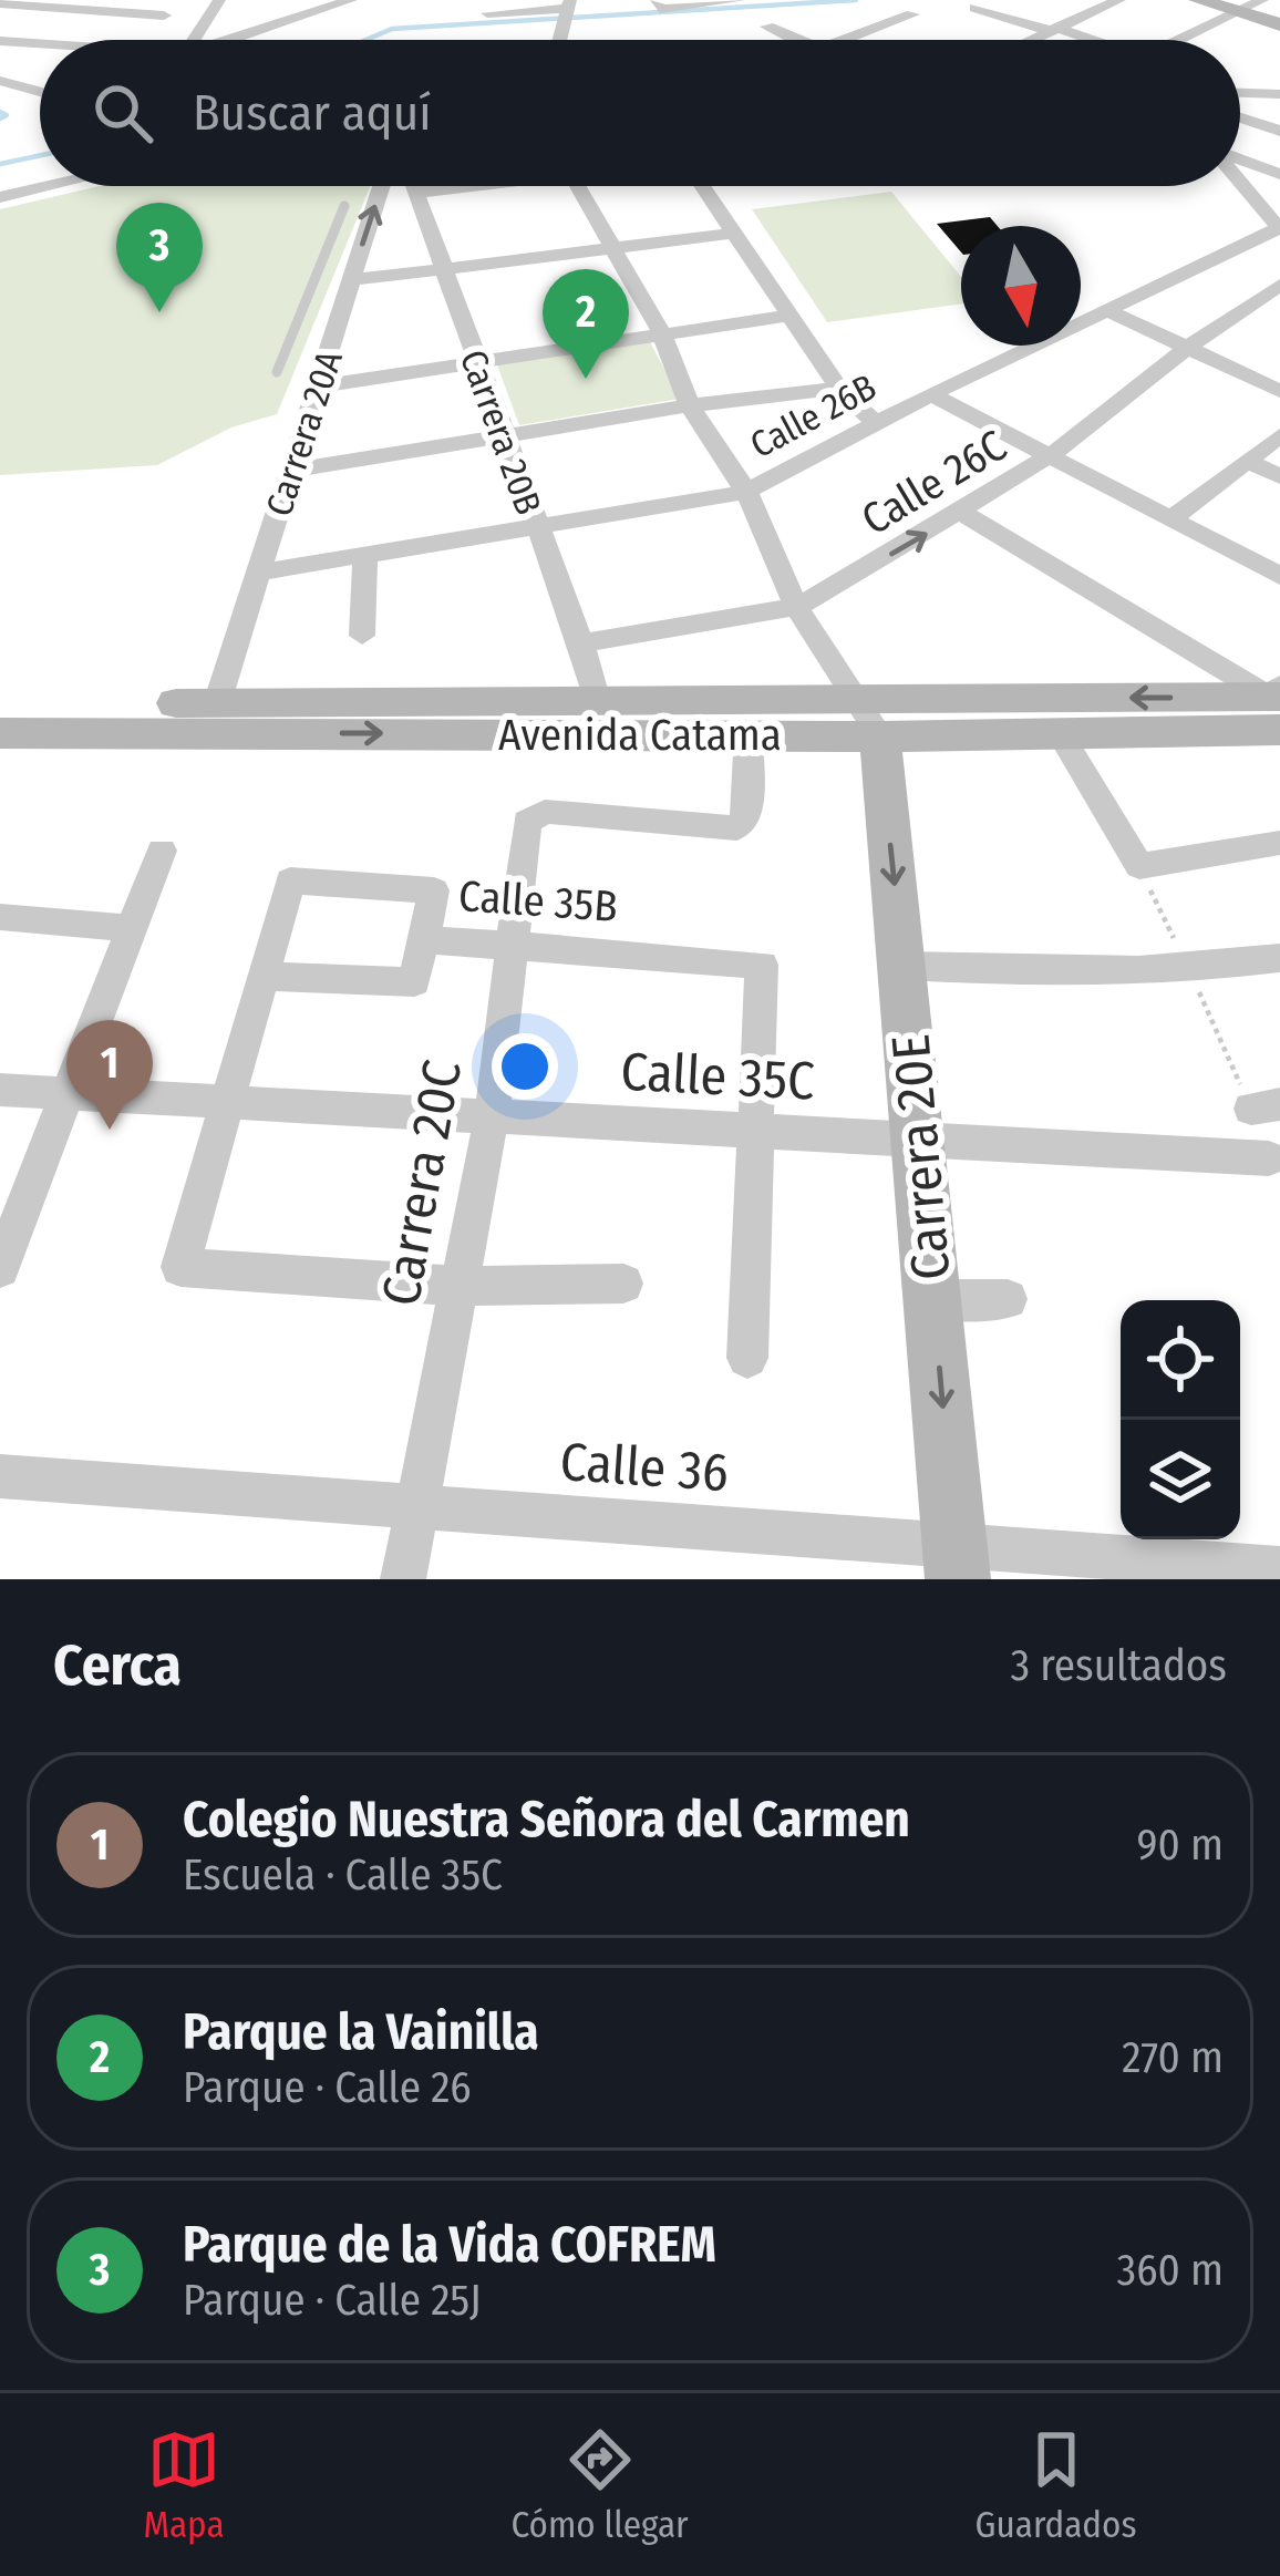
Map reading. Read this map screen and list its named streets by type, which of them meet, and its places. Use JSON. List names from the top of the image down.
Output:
{
  "streets": {
    "main road": ["Avenida Catama", "Carrera 20E"],
    "street": [
      "Calle 26B",
      "Carrera 20B",
      "Carrera 20A",
      "Calle 26C",
      "Calle 35B",
      "Calle 35C",
      "Carrera 20C",
      "Calle 36"
    ]
  },
  "crossings": [
    ["Calle 26B", "Carrera 20B"],
    ["Calle 26B", "Carrera 20A"],
    ["Carrera 20B", "Calle 26C"],
    ["Carrera 20B", "Avenida Catama"],
    ["Carrera 20A", "Avenida Catama"],
    ["Avenida Catama", "Carrera 20E"],
    ["Avenida Catama", "Carrera 20C"],
    ["Calle 35B", "Calle 35C"],
    ["Calle 35B", "Carrera 20C"],
    ["Calle 35C", "Carrera 20E"],
    ["Calle 35C", "Carrera 20C"],
    ["Carrera 20E", "Calle 36"],
    ["Carrera 20C", "Calle 36"]
  ],
  "one_way": ["Carrera 20E"],
  "north": "bottom",
  "page": {
    "search": "Buscar aquí",
    "pins": ["3", "2", "1"],
    "heading": ["Cerca", "3 resultados"],
    "list": [
      {
        "mark": "1",
        "name": "Colegio Nuestra Señora del Carmen",
        "note": "Escuela · Calle 35C",
        "value": "90 m"
      },
      {
        "mark": "2",
        "name": "Parque la Vainilla",
        "note": "Parque · Calle 26",
        "value": "270 m"
      },
      {
        "mark": "3",
        "name": "Parque de la Vida COFREM",
        "note": "Parque · Calle 25J",
        "value": "360 m"
      }
    ],
    "nav": ["Mapa", "Cómo llegar", "Guardados"]
  }
}
